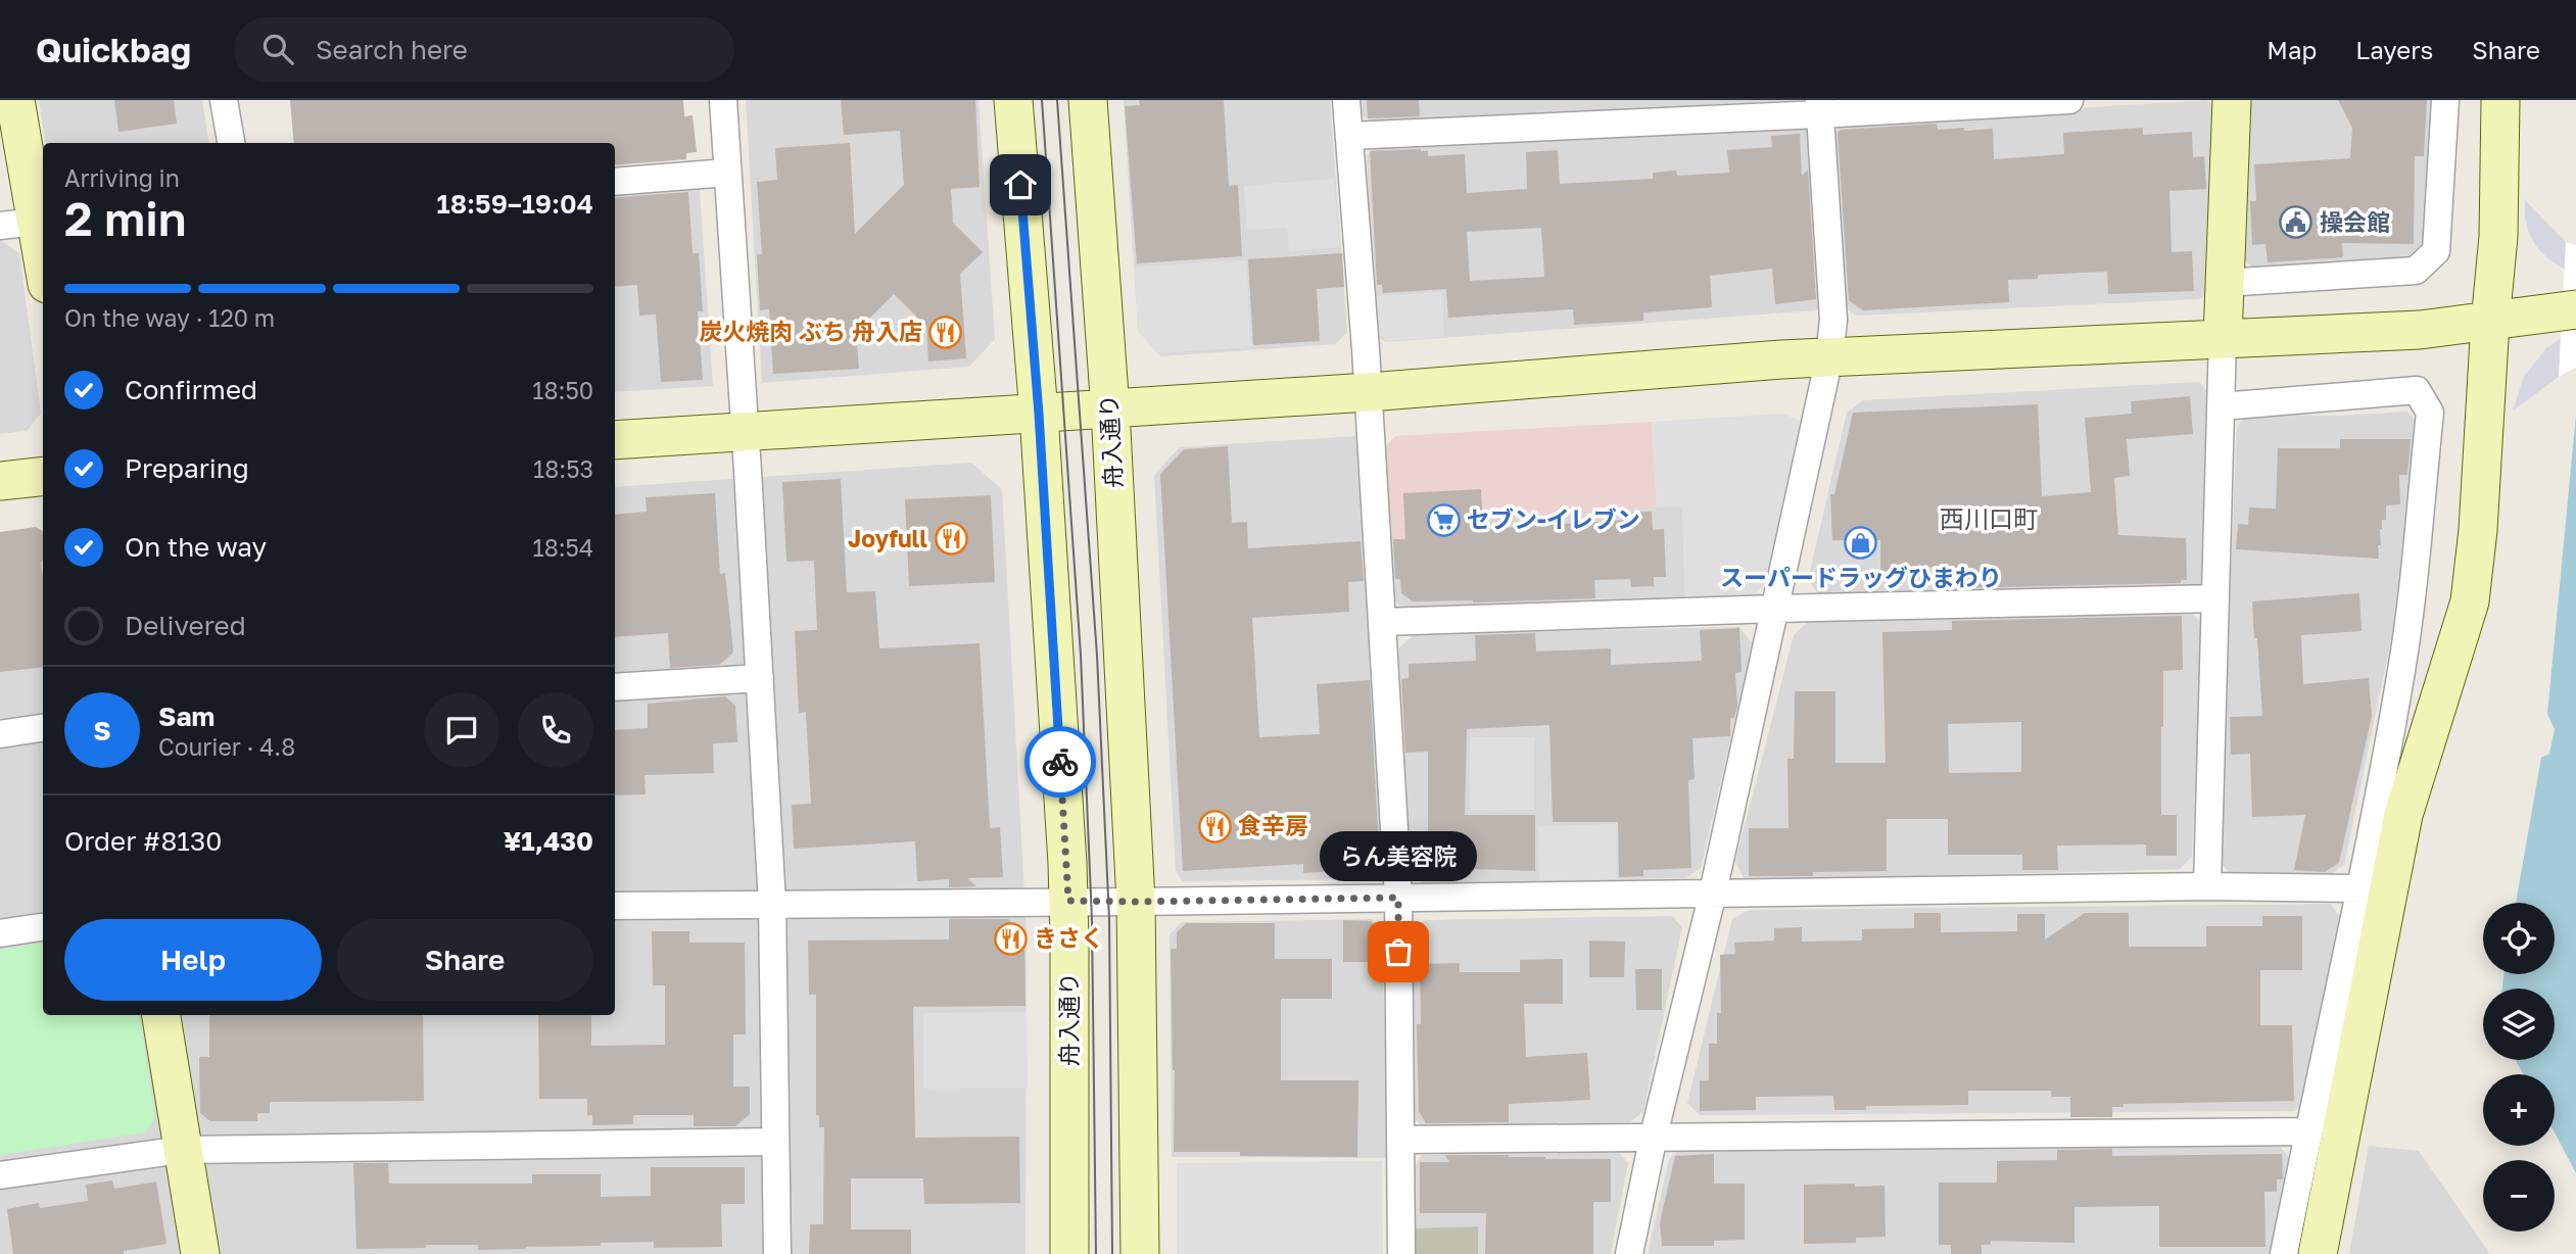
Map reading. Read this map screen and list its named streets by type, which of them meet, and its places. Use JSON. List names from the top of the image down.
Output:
{
  "streets": {
    "street": ["舟入通り"]
  },
  "districts": ["西川口町"],
  "places": {
    "public building": ["操会館"],
    "restaurant": [
      "炭火焼肉 ぶち 舟入店",
      "Joyfull",
      "食辛房",
      "きさく"
    ],
    "supermarket": ["セブン-イレブン"],
    "shop": ["スーパードラッグひまわり"],
    "other": ["らん美容院"]
  },
  "page": {
    "header": "Quickbag",
    "search": "Search here",
    "nav": ["Map", "Layers", "Share"],
    "heading": ["2 min", "Arriving in", "18:59–19:04"],
    "panel": [
      "Sam",
      "Courier · 4.8",
      "Order #8130",
      "¥1,430"
    ],
    "bar": "On the way · 120 m",
    "list": [
      ["Confirmed", "18:50"],
      ["Preparing", "18:53"],
      ["On the way", "18:54"],
      "Delivered"
    ],
    "round": "S",
    "bubble": "らん美容院",
    "map_buttons": ["+", "−"],
    "buttons": ["Help", "Share"]
  }
}
